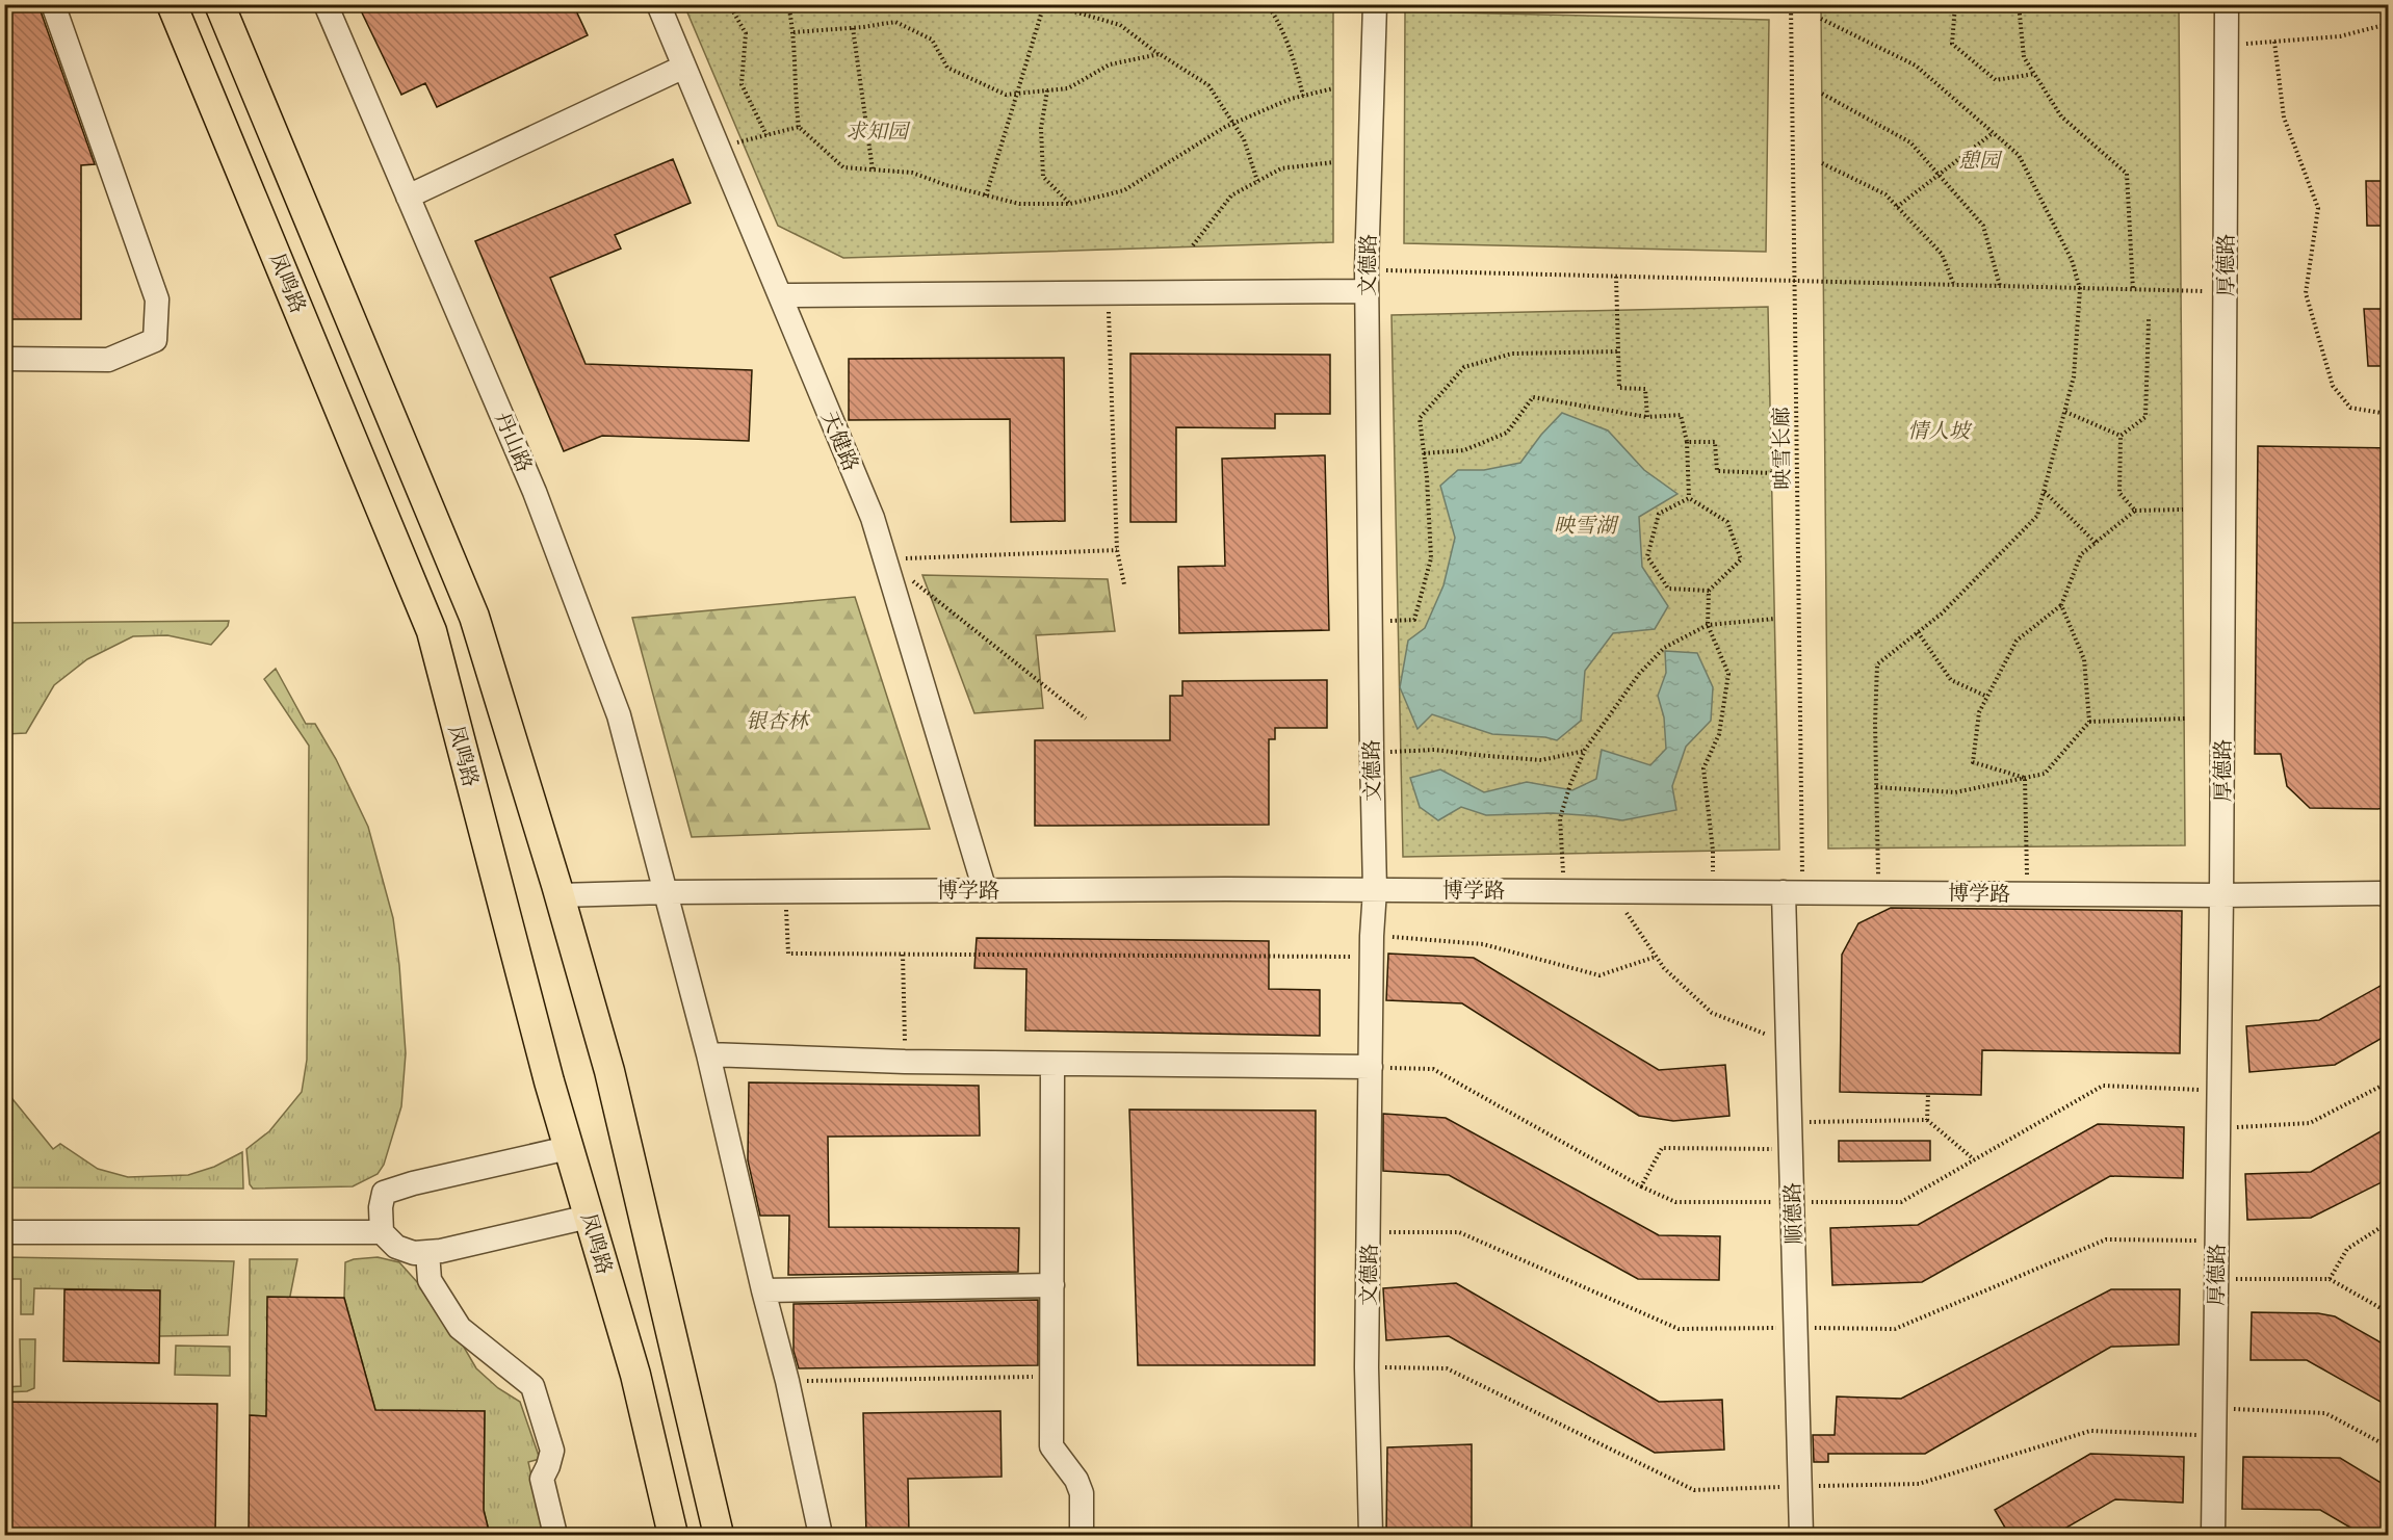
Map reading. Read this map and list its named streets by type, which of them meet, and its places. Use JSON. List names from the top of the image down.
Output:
{
  "streets": {
    "main road": ["凤鸣路"],
    "street": [
      "文德路",
      "厚德路",
      "天健路",
      "丹山路",
      "博学路",
      "顺德路"
    ],
    "path": ["映雪长廊"]
  },
  "crossings": [
    ["文德路", "博学路"],
    ["厚德路", "博学路"],
    ["天健路", "博学路"],
    ["丹山路", "博学路"],
    ["映雪长廊", "博学路"],
    ["映雪长廊", "顺德路"],
    ["博学路", "顺德路"]
  ],
  "parks": [
    "求知园",
    "憩园",
    "情人坡",
    "映雪湖",
    "银杏林"
  ]
}
